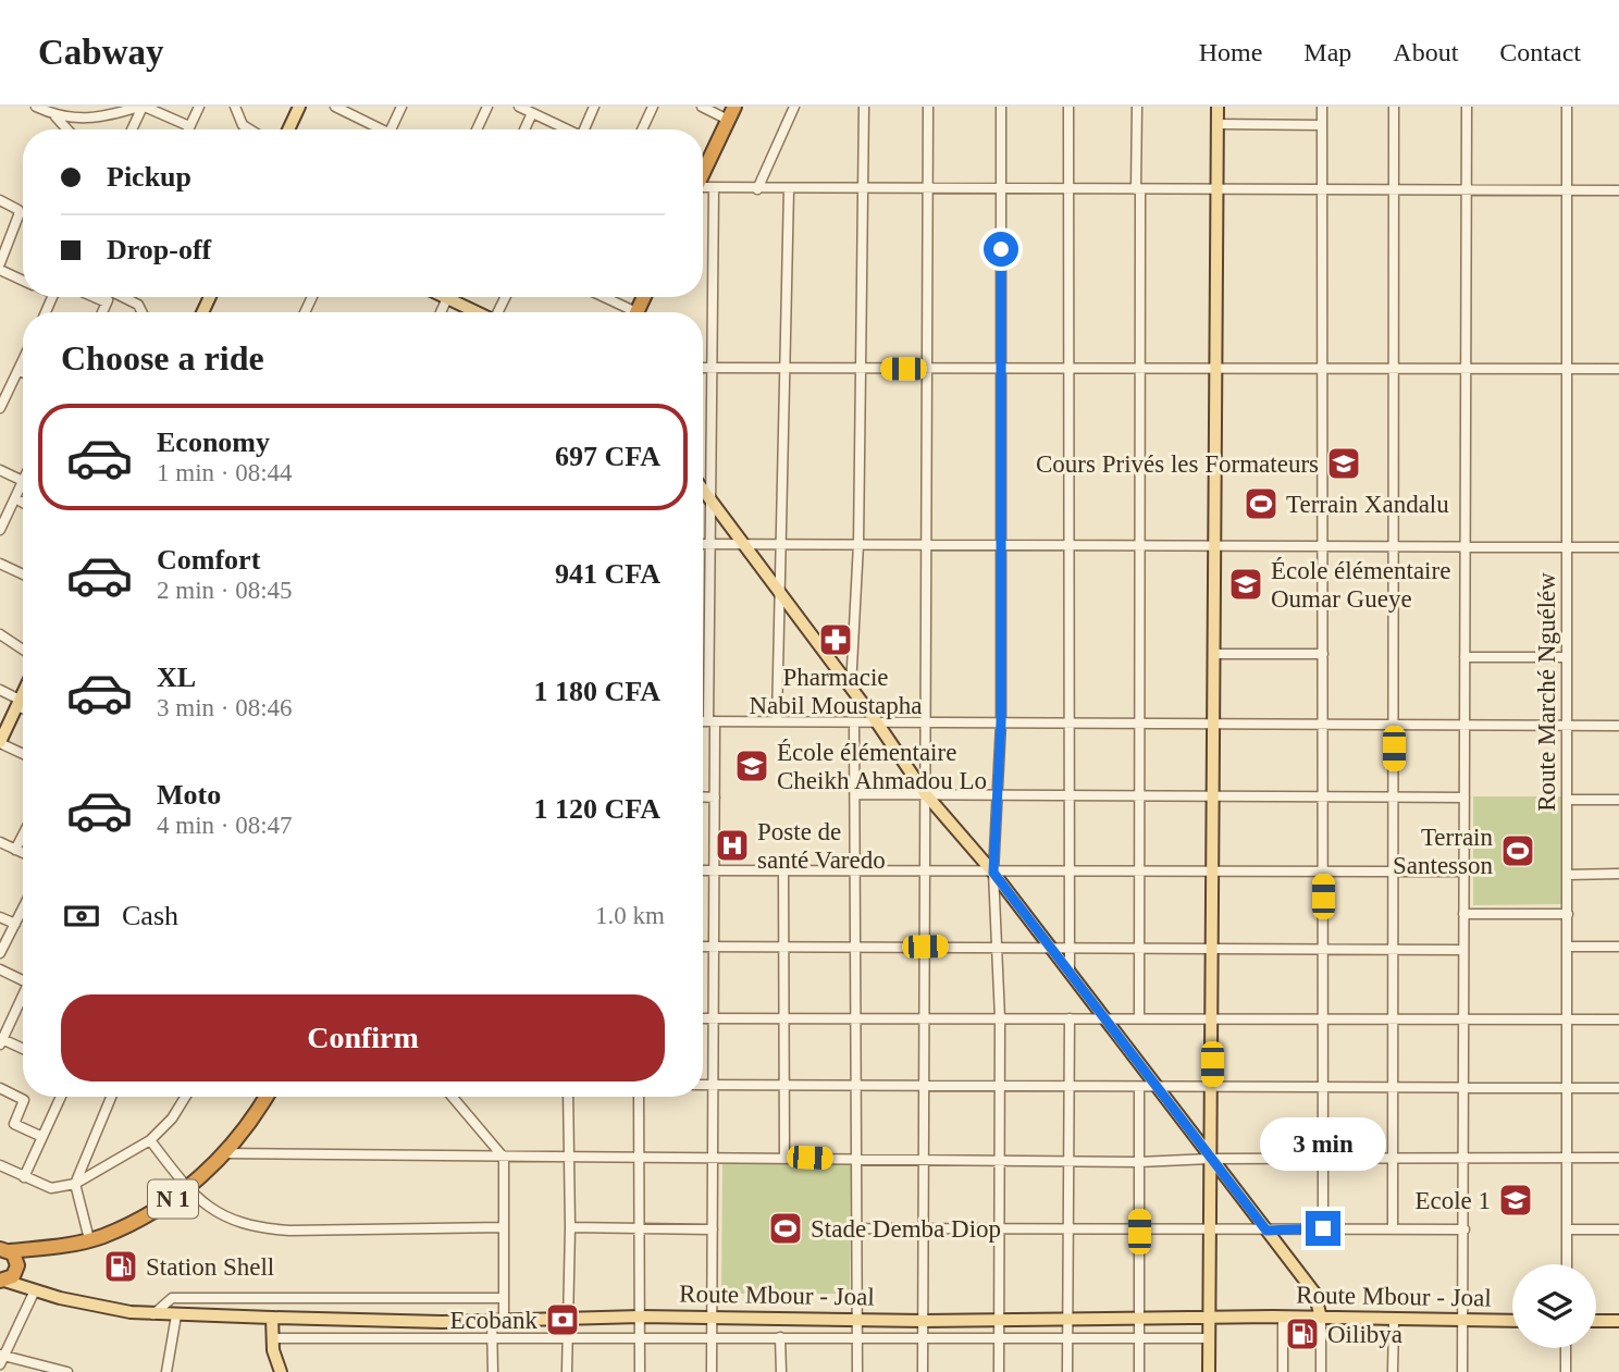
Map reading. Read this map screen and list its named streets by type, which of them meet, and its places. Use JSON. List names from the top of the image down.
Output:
{
  "streets": {
    "highway": ["N 1"],
    "main road": ["Route Mbour - Joal"],
    "street": ["Route Marché Nguéléw"]
  },
  "crossings": [
    ["N 1", "Route Mbour - Joal"]
  ],
  "places": {
    "school or university": [
      "Cours Privés les Formateurs",
      "École élémentaire Oumar Gueye",
      "École élémentaire Cheikh Ahmadou Lo",
      "Ecole 1"
    ],
    "sports": ["Terrain Xandalu", "Terrain Santesson", "Stade Demba Diop"],
    "pharmacy": ["Pharmacie Nabil Moustapha"],
    "hospital": ["Poste de santé Varedo"],
    "fuel station": ["Station Shell", "Oilibya"],
    "bank": ["Ecobank"]
  },
  "page": {
    "header": "Cabway",
    "nav": [
      "Home",
      "Map",
      "About",
      "Contact"
    ],
    "banner": ["Pickup", "Drop-off"],
    "heading": "Choose a ride",
    "list": [
      {
        "name": "Economy",
        "note": "1 min · 08:44",
        "value": "697 CFA"
      },
      {
        "name": "Comfort",
        "note": "2 min · 08:45",
        "value": "941 CFA"
      },
      {
        "name": "XL",
        "note": "3 min · 08:46",
        "value": "1 180 CFA"
      },
      {
        "name": "Moto",
        "note": "4 min · 08:47",
        "value": "1 120 CFA"
      }
    ],
    "pay": ["Cash", "1.0 km"],
    "buttons": "Confirm",
    "bubble": "3 min"
  }
}
